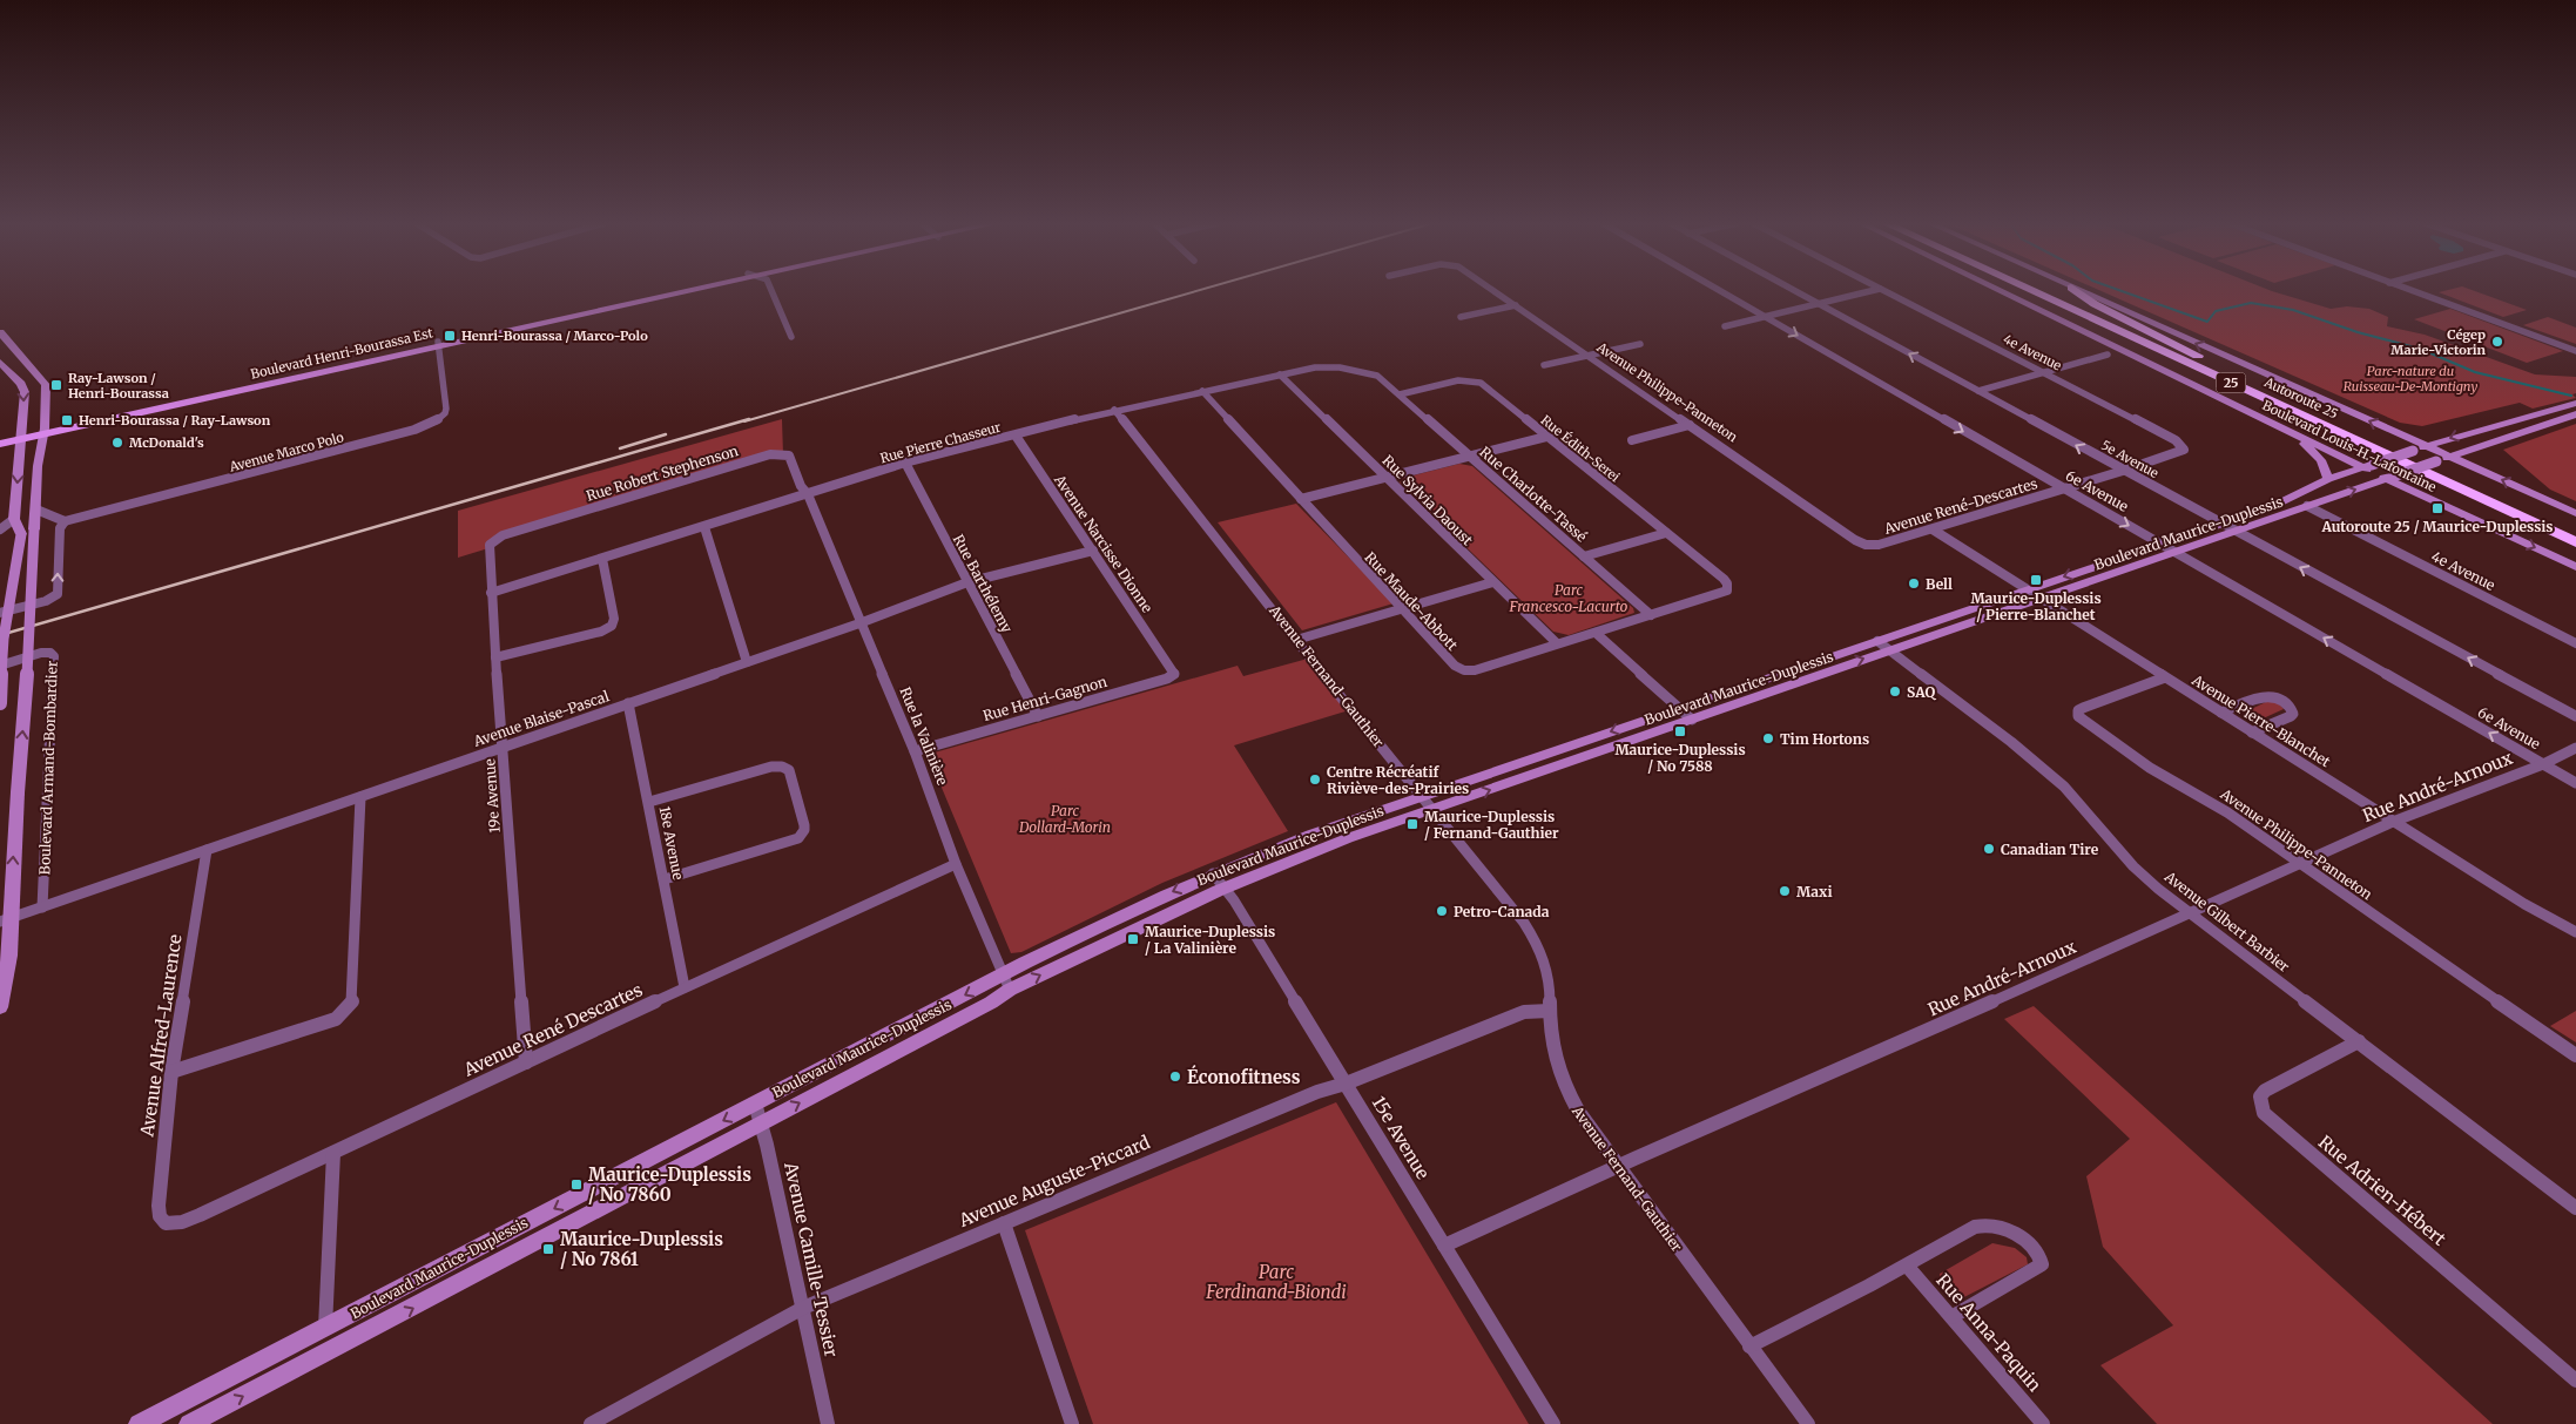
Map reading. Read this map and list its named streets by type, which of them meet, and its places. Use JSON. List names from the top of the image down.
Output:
{
  "streets": {
    "highway": ["25", "Autoroute 25"],
    "main road": ["Boulevard Henri-Bourassa Est"],
    "street": [
      "4e Avenue",
      "Avenue Philippe-Panneton",
      "Rue Pierre Chasseur",
      "Boulevard Louis-H.-Lafontaine",
      "Rue Édith-Serei",
      "Avenue Marco Polo",
      "5e Avenue",
      "Rue Robert Stephenson",
      "6e Avenue",
      "Rue Charlotte-Tassé",
      "Rue Sylvia Daoust",
      "Avenue René-Descartes",
      "Boulevard Maurice-Duplessis",
      "Avenue Narcisse Dionne",
      "Rue Barthélemy",
      "Rue Maude-Abbott",
      "Avenue Fernand-Gauthier",
      "Rue Henri-Gagnon",
      "Avenue Blaise-Pascal",
      "Avenue Pierre-Blanchet",
      "Rue la Valinière",
      "Boulevard Armand-Bombardier",
      "Rue André-Arnoux",
      "19e Avenue",
      "18e Avenue",
      "Avenue Gilbert Barbier",
      "Avenue René Descartes",
      "Avenue Alfred-Laurence",
      "15e Avenue",
      "Avenue Auguste-Piccard",
      "Rue Adrien-Hébert",
      "Avenue Camille-Tessier",
      "Rue Anna-Paquin"
    ]
  },
  "crossings": [
    ["4e Avenue", "Avenue René-Descartes"],
    ["4e Avenue", "Boulevard Maurice-Duplessis"],
    ["Boulevard Henri-Bourassa Est", "Avenue Marco Polo"],
    ["Boulevard Henri-Bourassa Est", "Boulevard Armand-Bombardier"],
    ["Avenue Philippe-Panneton", "Avenue René-Descartes"],
    ["Avenue Philippe-Panneton", "Avenue Pierre-Blanchet"],
    ["Avenue Philippe-Panneton", "Rue André-Arnoux"],
    ["Rue Pierre Chasseur", "Rue Édith-Serei"],
    ["Rue Pierre Chasseur", "Rue Robert Stephenson"],
    ["Rue Pierre Chasseur", "Rue Charlotte-Tassé"],
    ["Rue Pierre Chasseur", "Rue Sylvia Daoust"],
    ["Rue Pierre Chasseur", "Avenue Narcisse Dionne"],
    ["Rue Pierre Chasseur", "Rue Barthélemy"],
    ["Rue Pierre Chasseur", "Rue Maude-Abbott"],
    ["Rue Pierre Chasseur", "Avenue Fernand-Gauthier"],
    ["Rue Pierre Chasseur", "Rue la Valinière"],
    ["Rue Pierre Chasseur", "19e Avenue"],
    ["Boulevard Louis-H.-Lafontaine", "Boulevard Maurice-Duplessis"],
    ["Rue Édith-Serei", "Rue Charlotte-Tassé"],
    ["Rue Édith-Serei", "Rue Maude-Abbott"],
    ["5e Avenue", "Avenue René-Descartes"],
    ["5e Avenue", "Boulevard Maurice-Duplessis"],
    ["Rue Robert Stephenson", "Rue la Valinière"],
    ["Rue Robert Stephenson", "19e Avenue"],
    ["6e Avenue", "Avenue René-Descartes"],
    ["6e Avenue", "Boulevard Maurice-Duplessis"],
    ["6e Avenue", "Rue André-Arnoux"],
    ["Rue Charlotte-Tassé", "Rue Maude-Abbott"],
    ["Rue Sylvia Daoust", "Rue Maude-Abbott"],
    ["Avenue René-Descartes", "Avenue Pierre-Blanchet"],
    ["Boulevard Maurice-Duplessis", "Avenue Fernand-Gauthier"],
    ["Boulevard Maurice-Duplessis", "Avenue Pierre-Blanchet"],
    ["Boulevard Maurice-Duplessis", "Rue la Valinière"],
    ["Boulevard Maurice-Duplessis", "Avenue Gilbert Barbier"],
    ["Boulevard Maurice-Duplessis", "15e Avenue"],
    ["Boulevard Maurice-Duplessis", "Avenue Camille-Tessier"],
    ["Avenue Narcisse Dionne", "Rue Henri-Gagnon"],
    ["Avenue Narcisse Dionne", "Avenue Blaise-Pascal"],
    ["Rue Barthélemy", "Rue Henri-Gagnon"],
    ["Rue Barthélemy", "Avenue Blaise-Pascal"],
    ["Avenue Fernand-Gauthier", "Rue André-Arnoux"],
    ["Avenue Fernand-Gauthier", "Avenue Auguste-Piccard"],
    ["Rue Henri-Gagnon", "Rue la Valinière"],
    ["Avenue Blaise-Pascal", "Rue la Valinière"],
    ["Avenue Blaise-Pascal", "Boulevard Armand-Bombardier"],
    ["Avenue Blaise-Pascal", "19e Avenue"],
    ["Avenue Blaise-Pascal", "18e Avenue"],
    ["Avenue Blaise-Pascal", "Avenue Alfred-Laurence"],
    ["Avenue Pierre-Blanchet", "Rue André-Arnoux"],
    ["Rue la Valinière", "Avenue René Descartes"],
    ["Rue André-Arnoux", "Avenue Gilbert Barbier"],
    ["Rue André-Arnoux", "15e Avenue"],
    ["19e Avenue", "Avenue René Descartes"],
    ["18e Avenue", "Avenue René Descartes"],
    ["Avenue Gilbert Barbier", "Rue Adrien-Hébert"],
    ["Avenue René Descartes", "Avenue Alfred-Laurence"],
    ["15e Avenue", "Avenue Auguste-Piccard"],
    ["Avenue Auguste-Piccard", "Avenue Camille-Tessier"]
  ],
  "one_way": ["5e Avenue"],
  "parks": [
    "Parc-nature du Ruisseau-De-Montigny",
    "Parc Francesco-Lacurto",
    "Parc Dollard-Morin",
    "Parc Ferdinand-Biondi"
  ],
  "places": {
    "transit": [
      "Henri-Bourassa / Marco-Polo",
      "Ray-Lawson / Henri-Bourassa",
      "Henri-Bourassa / Ray-Lawson",
      "Autoroute 25 / Maurice-Duplessis",
      "Maurice-Duplessis / Pierre-Blanchet",
      "Maurice-Duplessis / No 7588",
      "Maurice-Duplessis / Fernand-Gauthier",
      "Maurice-Duplessis / La Valinière",
      "Maurice-Duplessis / No 7860",
      "Maurice-Duplessis / No 7861"
    ],
    "other": [
      "Cégep Marie-Victorin",
      "McDonald's",
      "Bell",
      "SAQ",
      "Tim Hortons",
      "Centre Récréatif Riviève-des-Prairies",
      "Canadian Tire",
      "Maxi",
      "Petro-Canada",
      "Éconofitness"
    ]
  }
}
